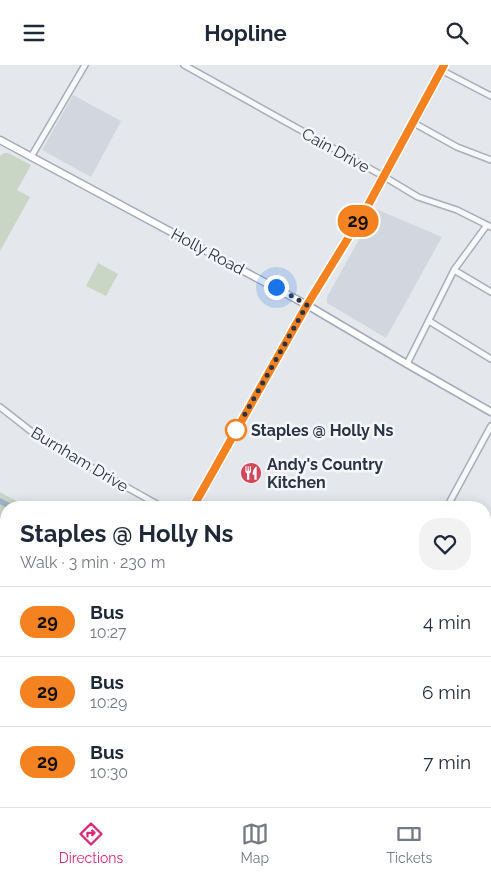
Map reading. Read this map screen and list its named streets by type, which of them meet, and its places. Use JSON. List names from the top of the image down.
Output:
{
  "streets": {
    "main road": ["Holly Road"],
    "street": ["Cain Drive", "Burnham Drive"]
  },
  "places": {
    "other": ["Staples @ Holly Ns"],
    "restaurant": ["Andy's Country Kitchen"]
  },
  "lines": ["bus line 29"],
  "page": {
    "header": "Hopline",
    "on_map": "29",
    "heading": ["Staples @ Holly Ns", "Walk · 3 min · 230 m"],
    "list": [
      {
        "mark": "29",
        "name": "Bus",
        "note": "10:27",
        "value": "4 min"
      },
      {
        "mark": "29",
        "name": "Bus",
        "note": "10:29",
        "value": "6 min"
      },
      {
        "mark": "29",
        "name": "Bus",
        "note": "10:30",
        "value": "7 min"
      }
    ],
    "tabs": ["Directions", "Map", "Tickets"]
  }
}
